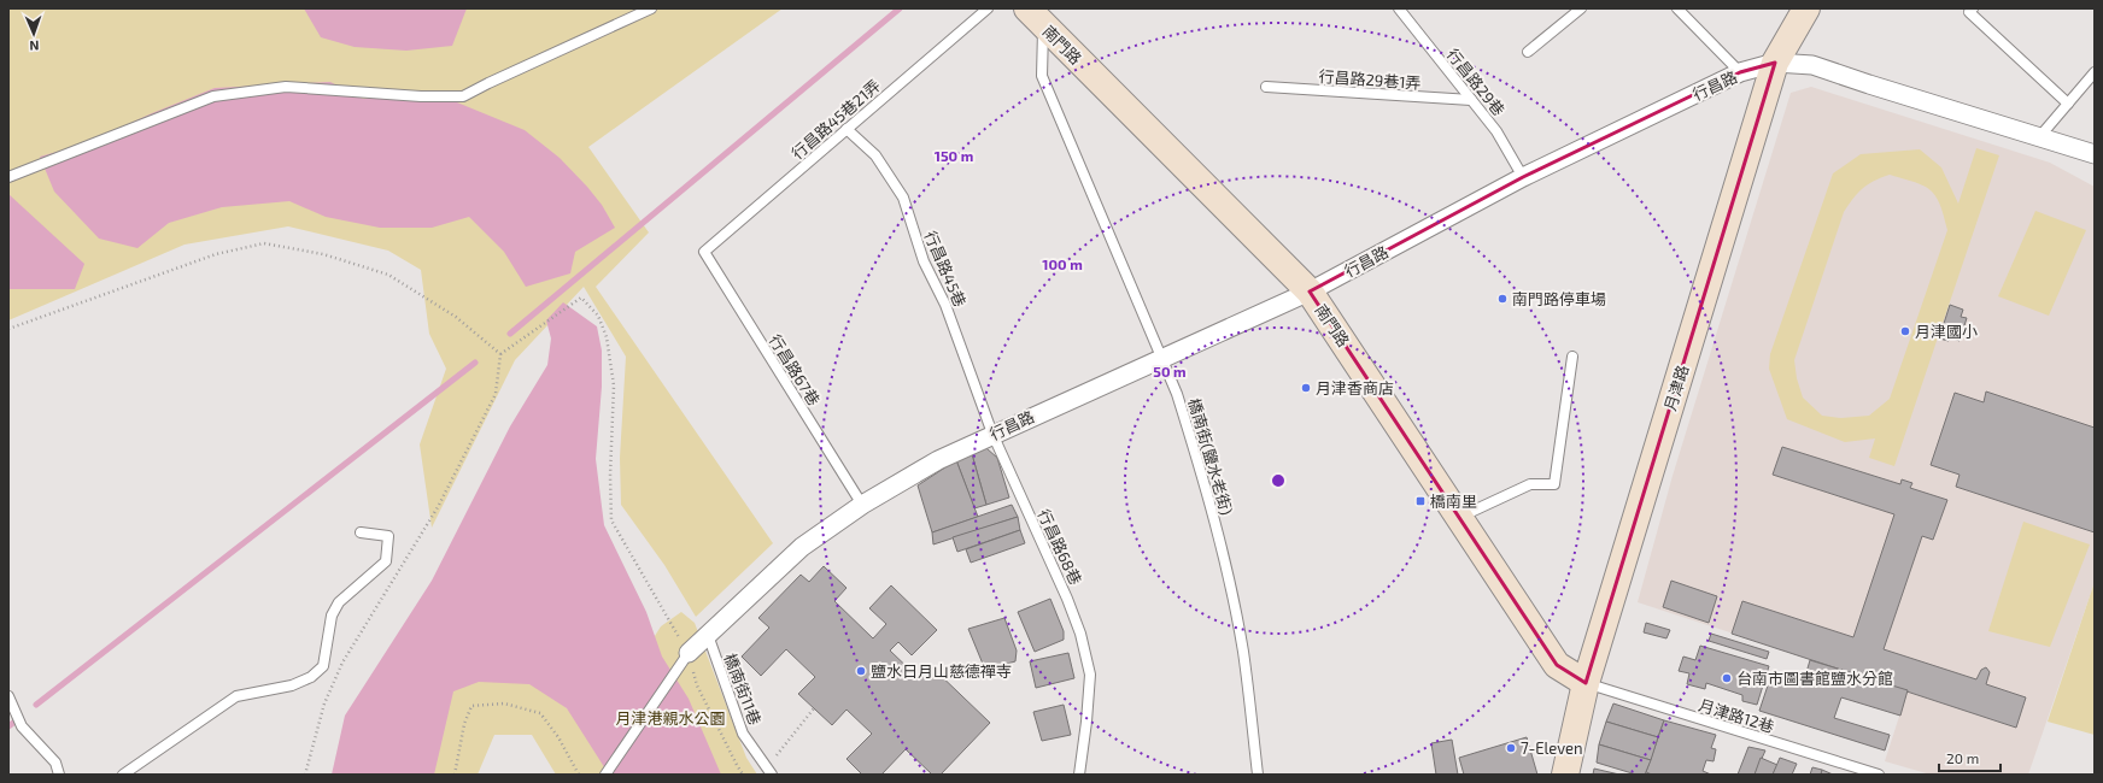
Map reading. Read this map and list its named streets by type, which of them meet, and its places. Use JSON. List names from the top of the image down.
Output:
{
  "streets": {
    "street": ["南門路", "行昌路", "月津路"],
    "lane": [
      "行昌路29巷1弄",
      "行昌路29巷",
      "行昌路45巷21弄",
      "行昌路45巷",
      "行昌路67巷",
      "橋南街(鹽水老街)",
      "行昌路68巷",
      "橋南街11巷",
      "月津路12巷"
    ]
  },
  "crossings": [
    ["南門路", "行昌路"],
    ["南門路", "月津路"],
    ["南門路", "橋南街(鹽水老街)"],
    ["南門路", "月津路12巷"],
    ["行昌路29巷1弄", "行昌路29巷"],
    ["行昌路29巷", "行昌路"],
    ["行昌路", "行昌路45巷"],
    ["行昌路", "行昌路67巷"],
    ["行昌路", "月津路"],
    ["行昌路", "橋南街(鹽水老街)"],
    ["行昌路", "行昌路68巷"],
    ["行昌路", "橋南街11巷"],
    ["行昌路45巷21弄", "行昌路45巷"],
    ["行昌路45巷21弄", "行昌路67巷"],
    ["行昌路45巷", "行昌路68巷"],
    ["月津路", "月津路12巷"]
  ],
  "parks": ["月津港親水公園"],
  "places": {
    "other": [
      "南門路停車場",
      "月津國小",
      "月津香商店",
      "鹽水日月山慈德禪寺",
      "台南市圖書館鹽水分館",
      "7-Eleven"
    ],
    "transit": ["橋南里"]
  },
  "scale_bar": "20 m",
  "north": "bottom",
  "rings": ["150 m", "100 m", "50 m"]
}
